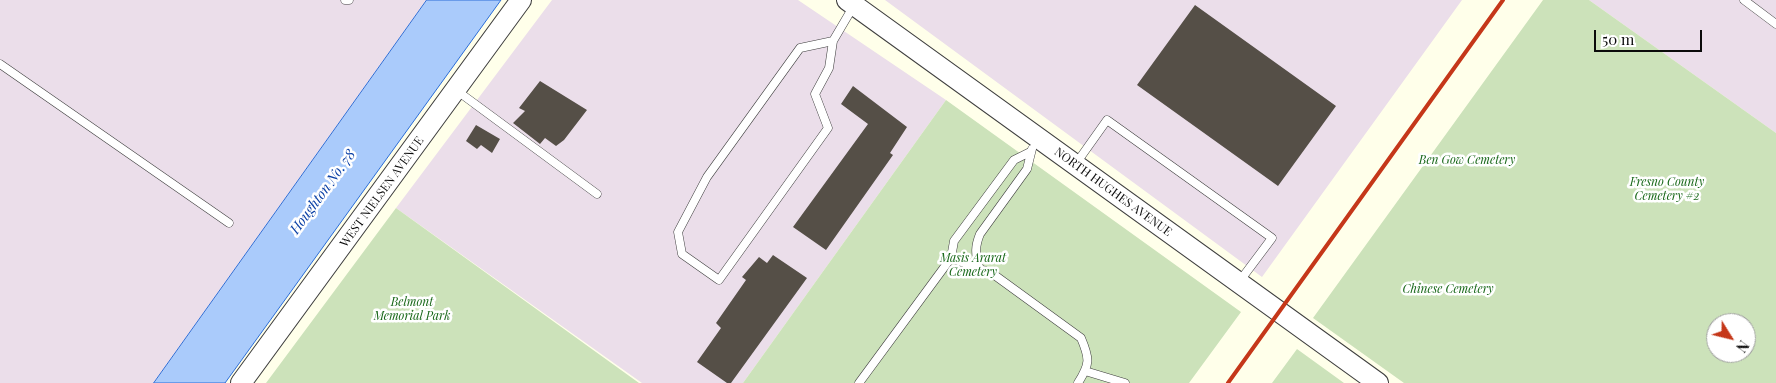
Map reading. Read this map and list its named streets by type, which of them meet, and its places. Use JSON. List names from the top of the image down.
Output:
{
  "streets": {
    "street": ["WEST NIELSEN AVENUE", "NORTH HUGHES AVENUE"]
  },
  "water": ["Houghton No. 78"],
  "parks": [
    "Ben Gow Cemetery",
    "Fresno County Cemetery #2",
    "Masis Ararat Cemetery",
    "Chinese Cemetery",
    "Belmont Memorial Park"
  ],
  "scale_bar": "50 m",
  "north": "bottom right"
}
